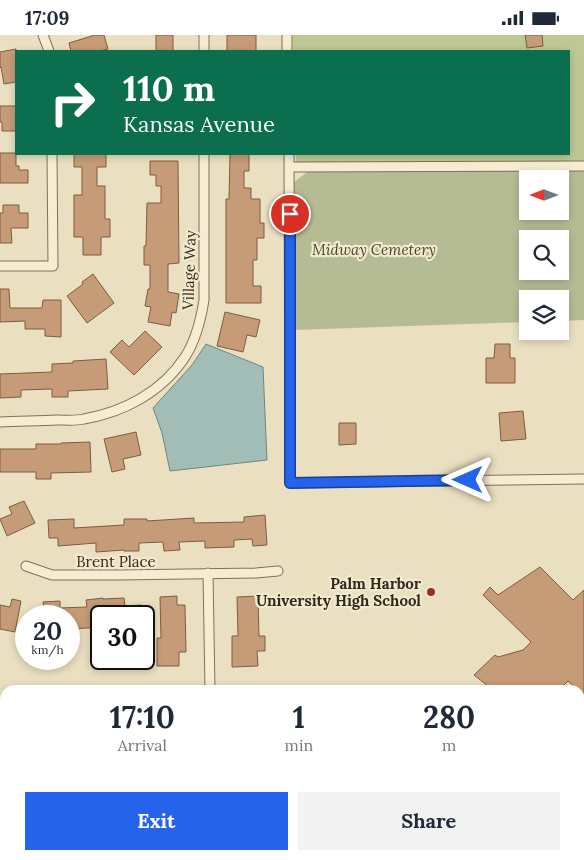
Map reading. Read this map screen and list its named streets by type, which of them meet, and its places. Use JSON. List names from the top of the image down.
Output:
{
  "streets": {
    "street": ["Village Way", "Brent Place"]
  },
  "parks": ["Midway Cemetery"],
  "places": ["Palm Harbor University High School"],
  "north": "left",
  "page": {
    "status": "17:09",
    "turn": ["110 m", "Kansas Avenue"],
    "speed": "20 km/h",
    "limit": "30",
    "eta": [
      "17:10",
      "Arrival",
      "1",
      "min",
      "280",
      "m"
    ],
    "buttons": ["Exit", "Share"]
  }
}
